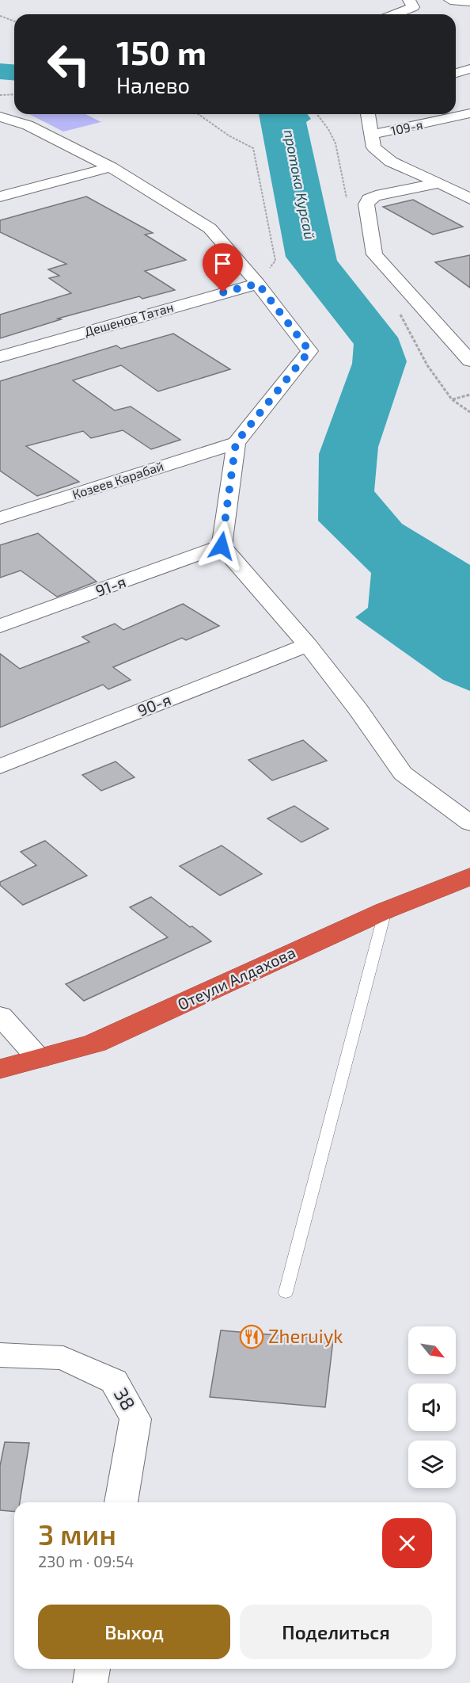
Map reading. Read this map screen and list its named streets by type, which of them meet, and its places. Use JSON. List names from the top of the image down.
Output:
{
  "streets": {
    "highway": ["Отеули Алдахова"],
    "street": [
      "109-я",
      "Дешенов Татан",
      "Козеев Карабай",
      "91-я",
      "90-я",
      "38"
    ]
  },
  "water": ["протока Курсай"],
  "places": {
    "restaurant": ["Zheruiyk"]
  },
  "north": "bottom right",
  "page": {
    "turn": ["150 m", "Налево"],
    "heading": ["3 мин", "230 m · 09:54"],
    "buttons": ["Выход", "Поделиться"]
  }
}
